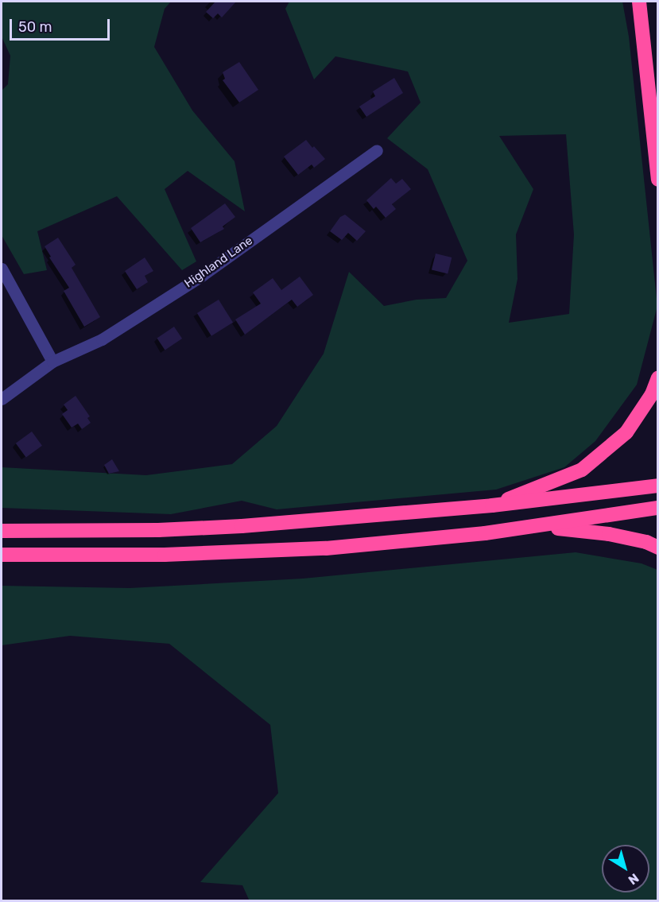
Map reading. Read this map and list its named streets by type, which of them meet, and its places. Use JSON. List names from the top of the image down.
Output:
{
  "streets": {
    "street": ["Highland Lane"]
  },
  "scale_bar": "50 m",
  "north": "bottom right"
}
